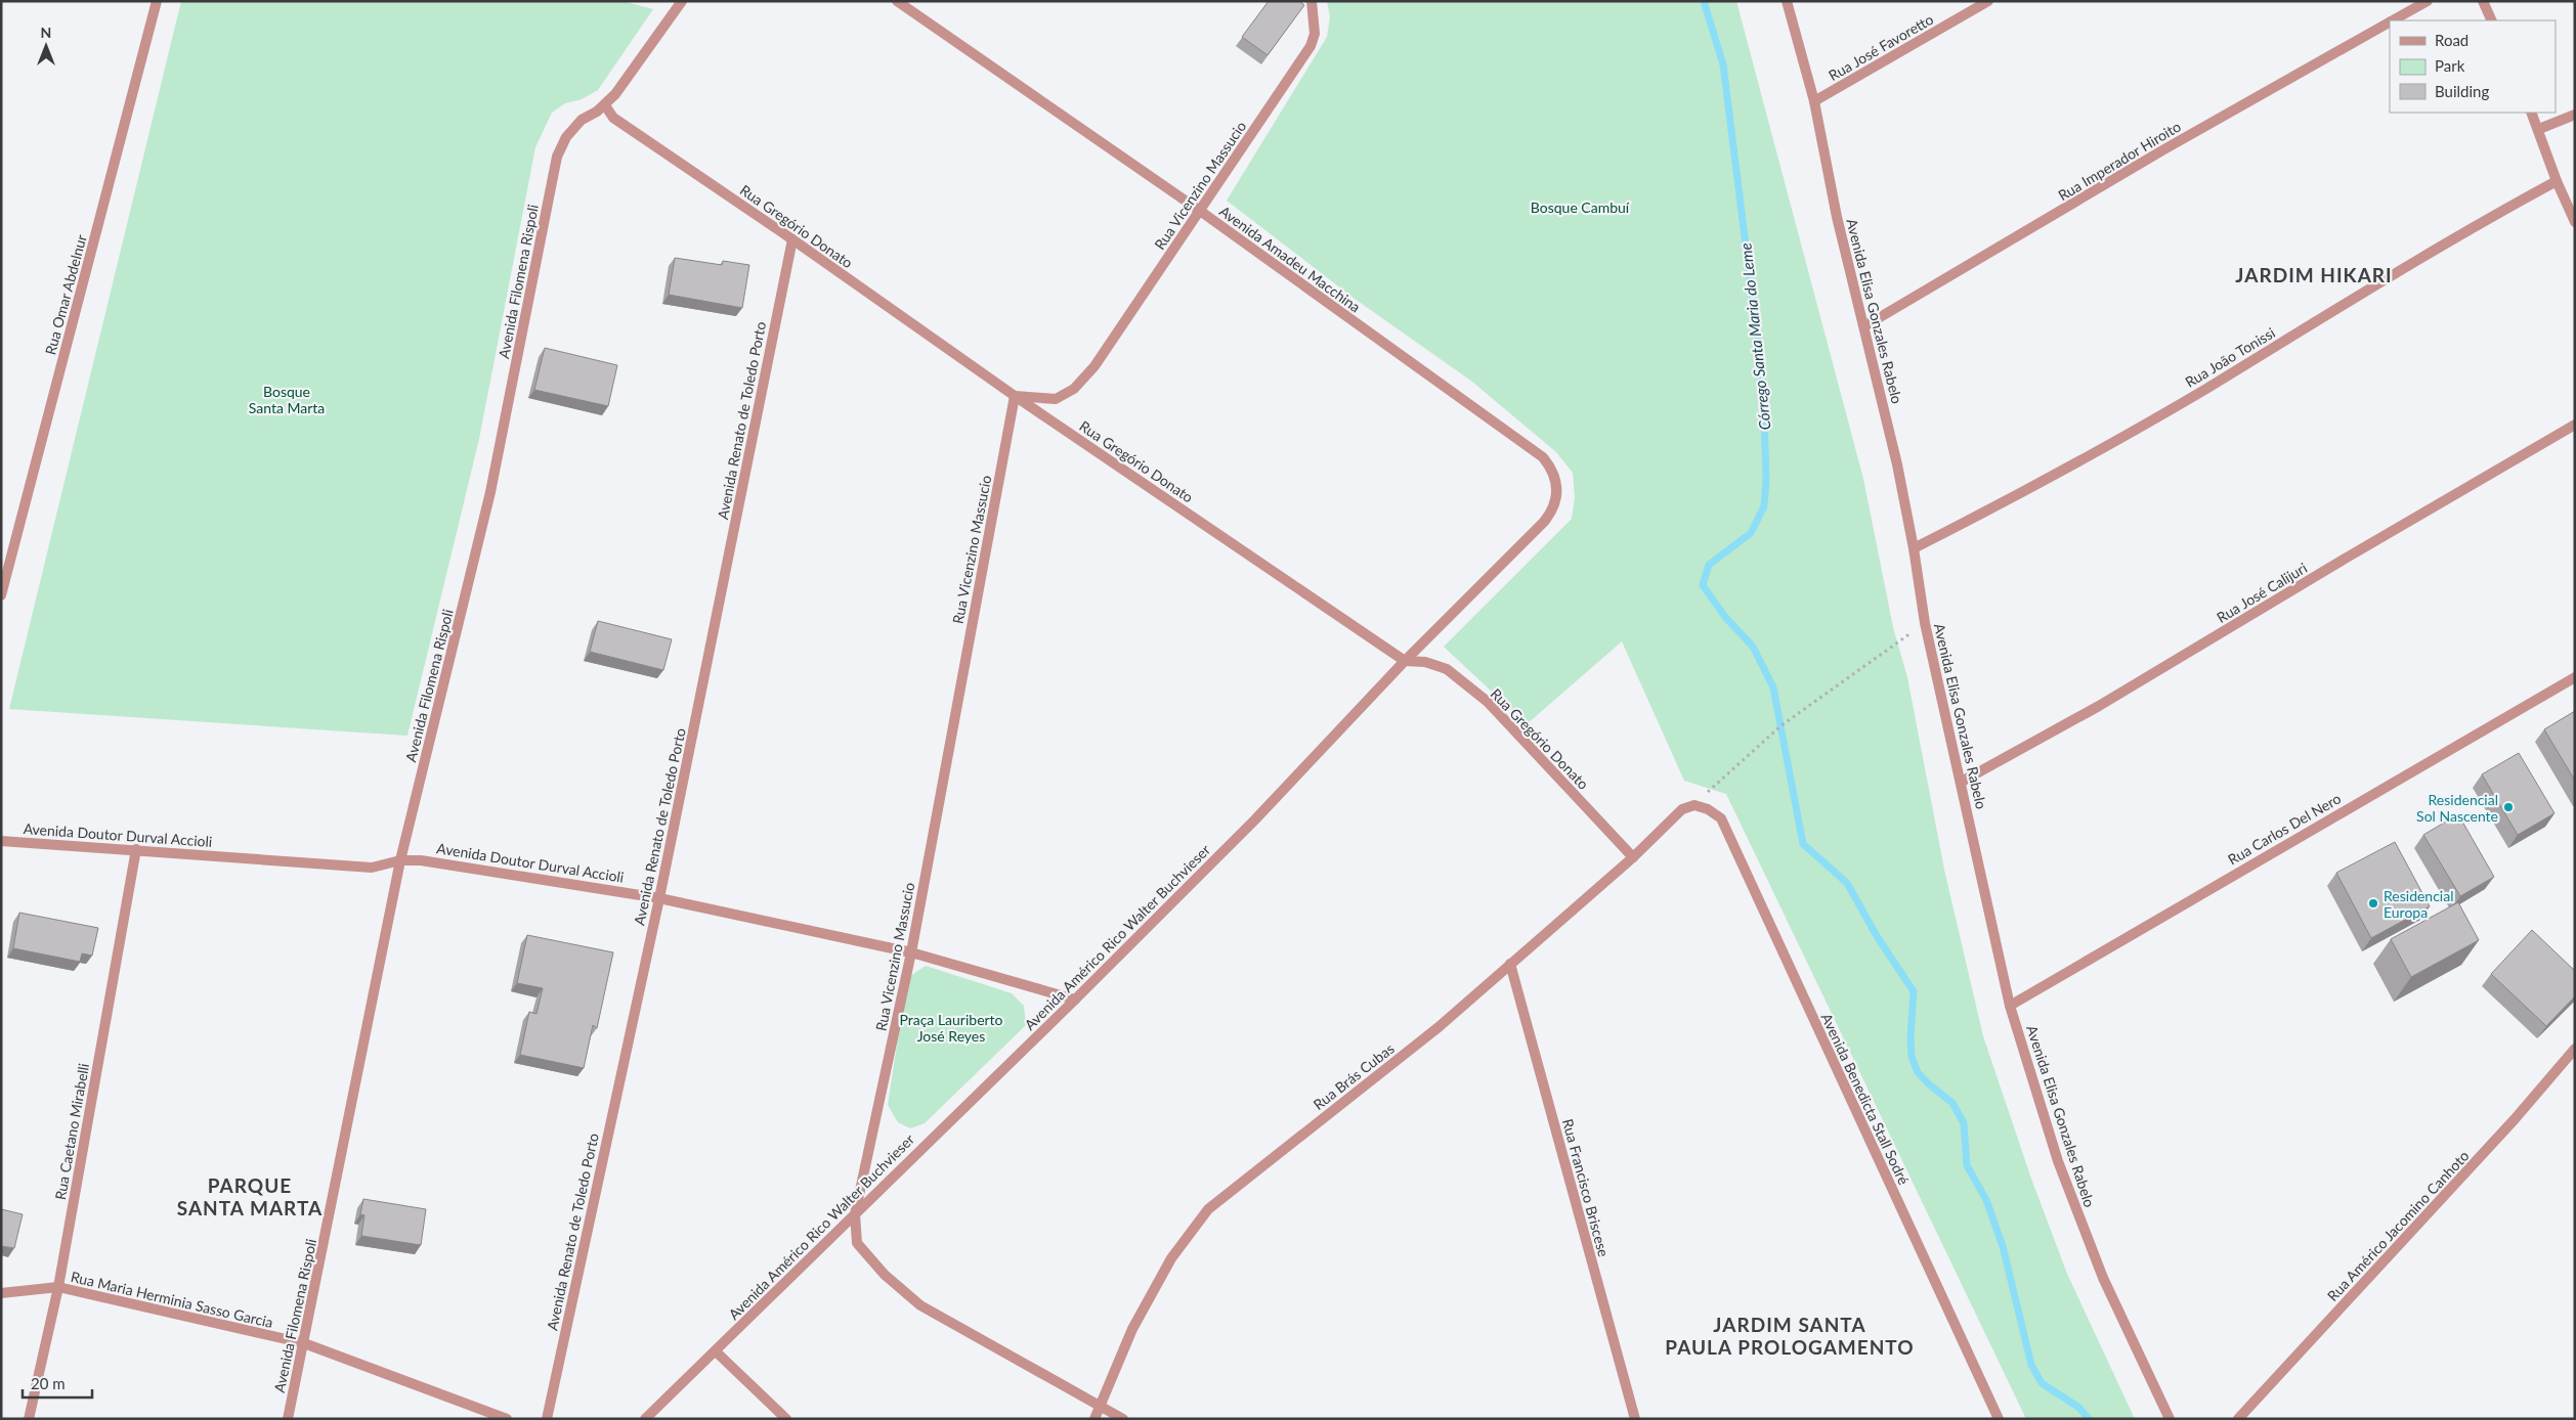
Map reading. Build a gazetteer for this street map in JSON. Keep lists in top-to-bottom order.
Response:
{
  "streets": {
    "street": [
      "Rua José Favoretto",
      "Rua Imperador Hiroito",
      "Rua Vicenzino Massucio",
      "Rua Gregório Donato",
      "Avenida Amadeu Macchina",
      "Avenida Filomena Rispoli",
      "Rua Omar Abdelnur",
      "Avenida Elisa Gonzales Rabelo",
      "Rua João Tonissi",
      "Avenida Renato de Toledo Porto",
      "Rua José Calijuri",
      "Rua Carlos Del Nero",
      "Avenida Doutor Durval Accioli",
      "Avenida Américo Rico Walter Buchvieser",
      "Rua Brás Cubas",
      "Avenida Benedicta Stall Sodré",
      "Rua Caetano Mirabelli",
      "Rua Francisco Briscese",
      "Rua Américo Jacomino Canhoto",
      "Rua Maria Herminia Sasso Garcia"
    ]
  },
  "crossings": [
    ["Rua José Favoretto", "Avenida Elisa Gonzales Rabelo"],
    ["Rua Imperador Hiroito", "Avenida Elisa Gonzales Rabelo"],
    ["Rua Vicenzino Massucio", "Rua Gregório Donato"],
    ["Rua Vicenzino Massucio", "Avenida Amadeu Macchina"],
    ["Rua Vicenzino Massucio", "Avenida Doutor Durval Accioli"],
    ["Rua Vicenzino Massucio", "Avenida Américo Rico Walter Buchvieser"],
    ["Rua Vicenzino Massucio", "Rua Brás Cubas"],
    ["Rua Gregório Donato", "Avenida Filomena Rispoli"],
    ["Rua Gregório Donato", "Avenida Renato de Toledo Porto"],
    ["Rua Gregório Donato", "Avenida Américo Rico Walter Buchvieser"],
    ["Rua Gregório Donato", "Rua Brás Cubas"],
    ["Avenida Amadeu Macchina", "Avenida Américo Rico Walter Buchvieser"],
    ["Avenida Filomena Rispoli", "Avenida Doutor Durval Accioli"],
    ["Avenida Filomena Rispoli", "Rua Maria Herminia Sasso Garcia"],
    ["Avenida Elisa Gonzales Rabelo", "Rua João Tonissi"],
    ["Avenida Elisa Gonzales Rabelo", "Rua José Calijuri"],
    ["Avenida Elisa Gonzales Rabelo", "Rua Carlos Del Nero"],
    ["Avenida Renato de Toledo Porto", "Avenida Doutor Durval Accioli"],
    ["Avenida Doutor Durval Accioli", "Avenida Américo Rico Walter Buchvieser"],
    ["Avenida Doutor Durval Accioli", "Rua Caetano Mirabelli"],
    ["Rua Brás Cubas", "Avenida Benedicta Stall Sodré"],
    ["Rua Brás Cubas", "Rua Francisco Briscese"],
    ["Rua Caetano Mirabelli", "Rua Maria Herminia Sasso Garcia"]
  ],
  "districts": ["JARDIM HIKARI", "PARQUE SANTA MARTA", "JARDIM SANTA PAULA PROLOGAMENTO"],
  "water": ["Córrego Santa Maria do Leme"],
  "parks": ["Bosque Cambuí", "Bosque Santa Marta", "Praça Lauriberto José Reyes"],
  "places": ["Residencial Sol Nascente", "Residencial Europa"],
  "legend": ["Road", "Park", "Building"],
  "scale_bar": "20 m",
  "north": "top"
}
